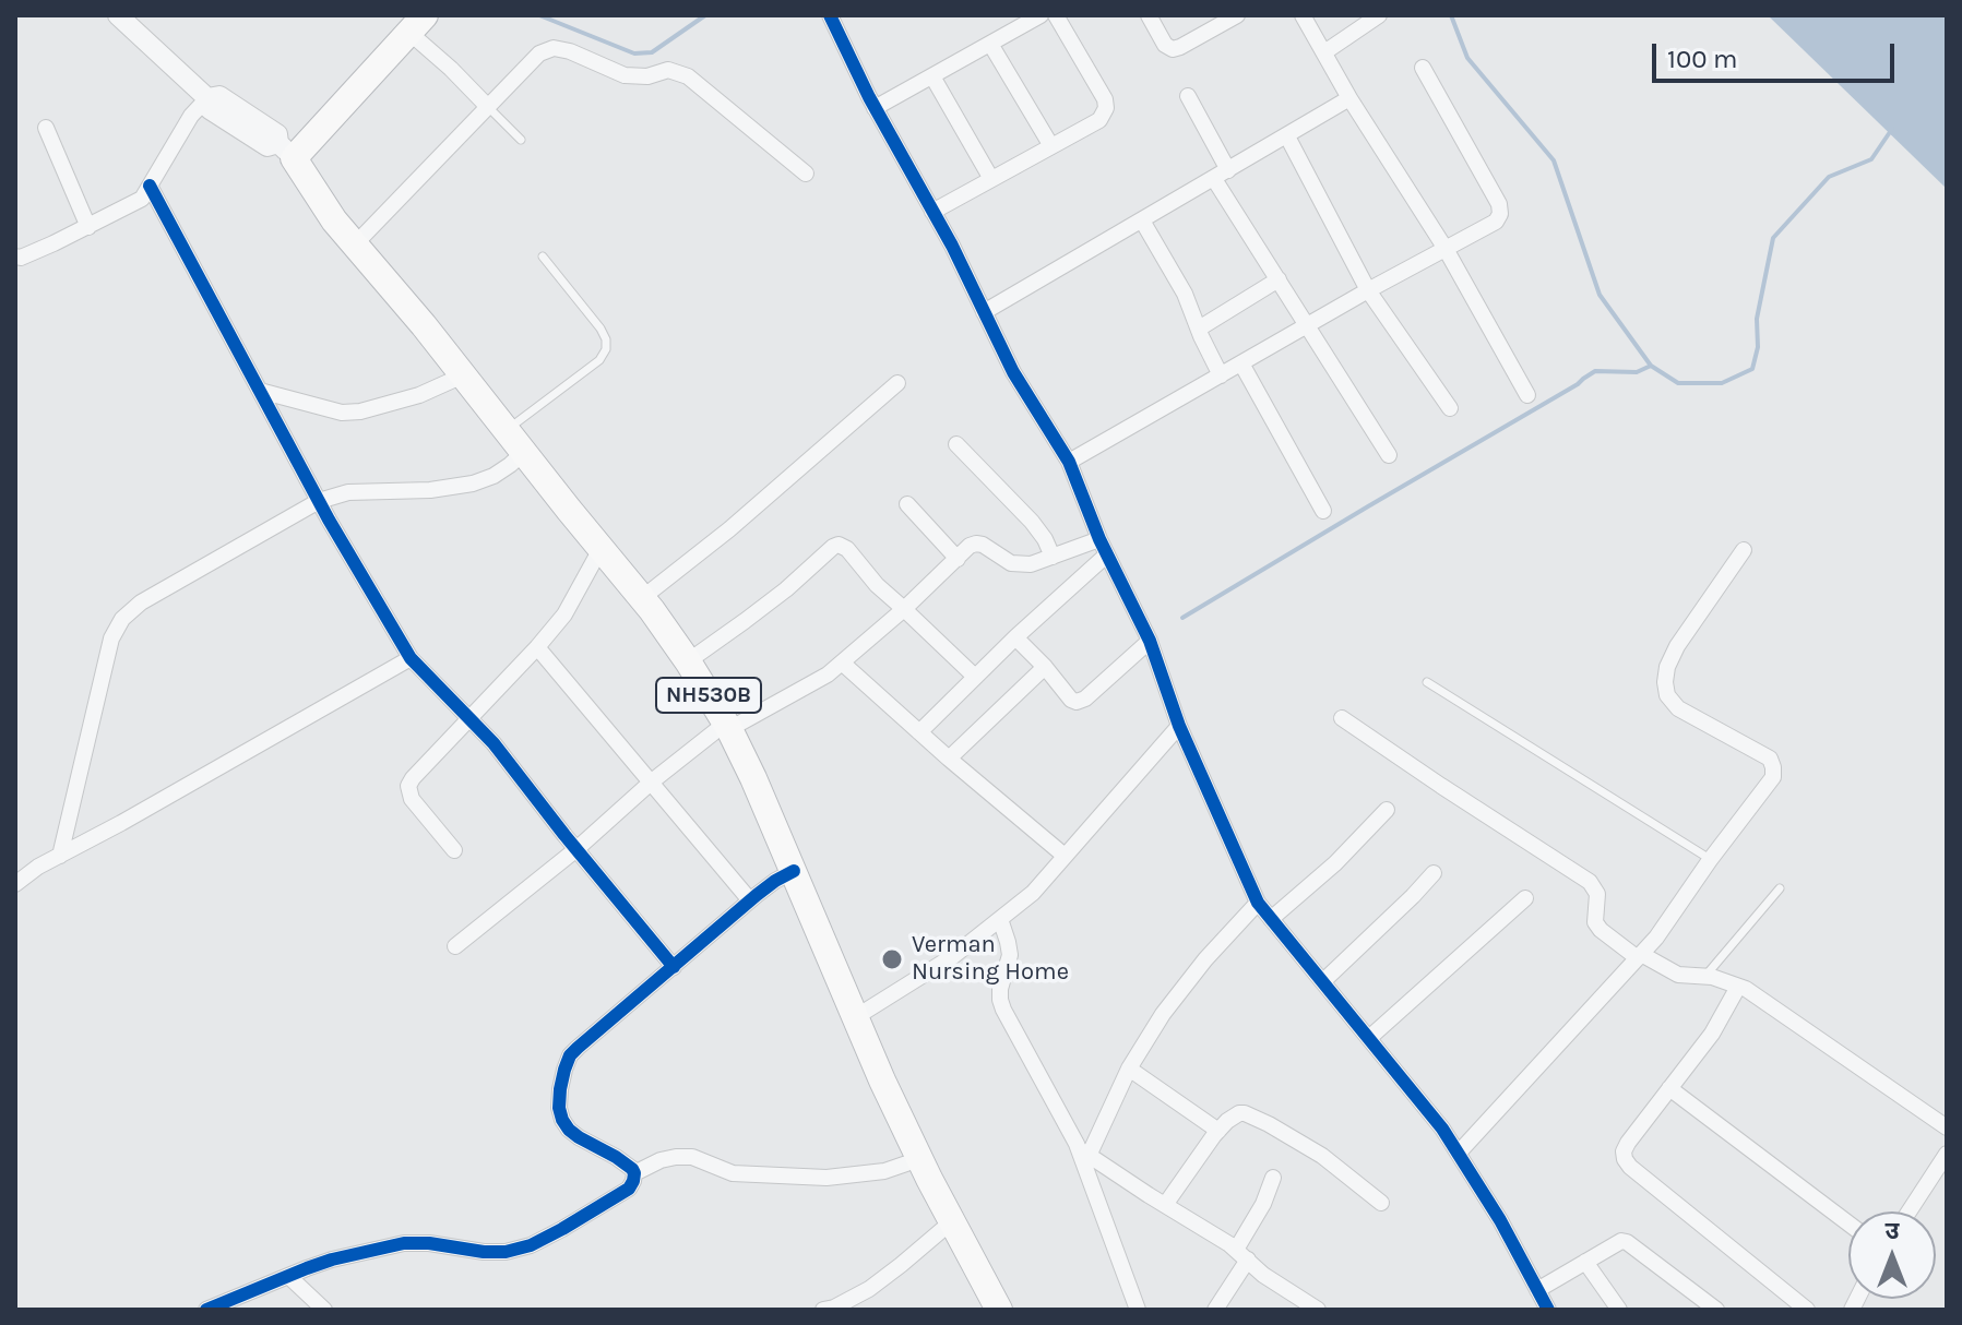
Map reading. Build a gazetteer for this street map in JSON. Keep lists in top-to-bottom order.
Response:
{
  "streets": {
    "highway": ["NH530B"]
  },
  "places": ["Verman Nursing Home"],
  "scale_bar": "100 m",
  "north": "top"
}
